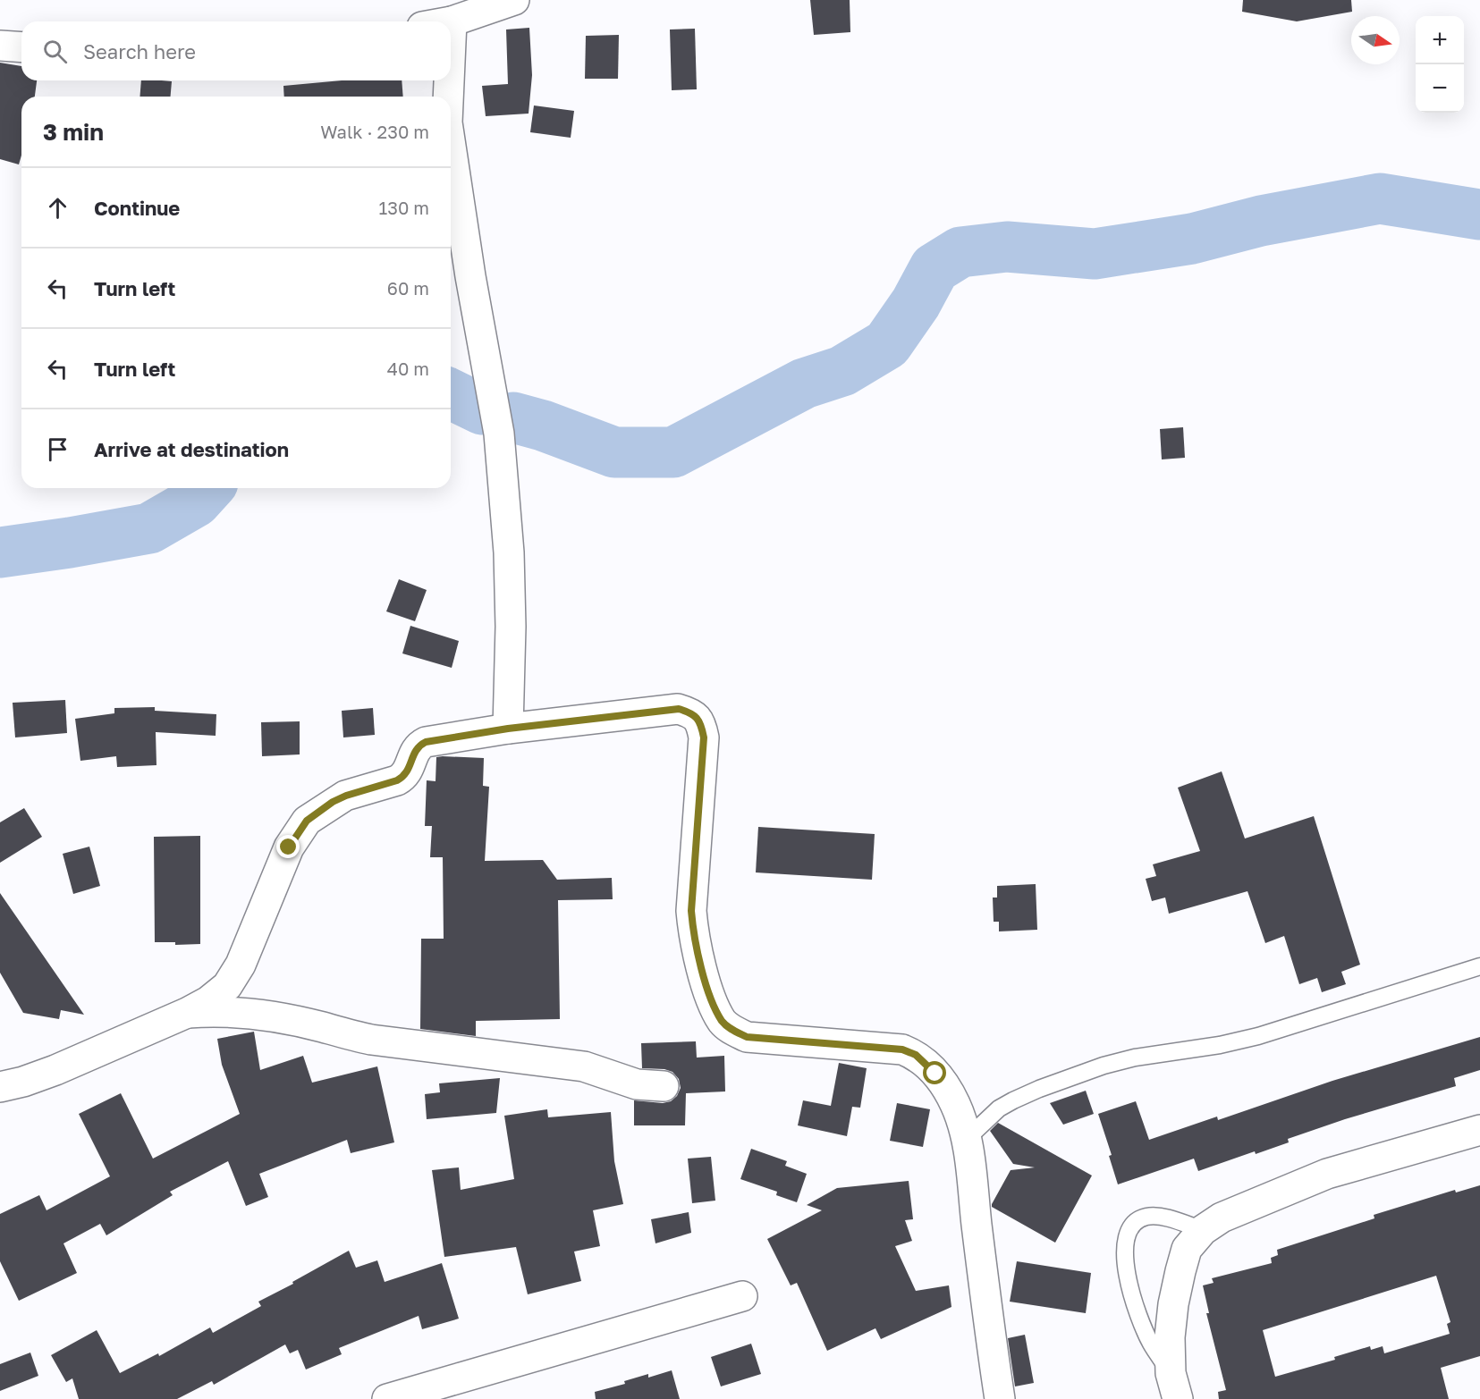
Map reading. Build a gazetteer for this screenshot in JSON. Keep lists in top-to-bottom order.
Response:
{
  "north": "right",
  "page": {
    "map_buttons": ["+", "−"],
    "search": "Search here",
    "heading": ["3 min", "Walk · 230 m"],
    "list": [
      ["Continue", "130 m"],
      ["Turn left", "60 m"],
      ["Turn left", "40 m"],
      "Arrive at destination"
    ]
  }
}
